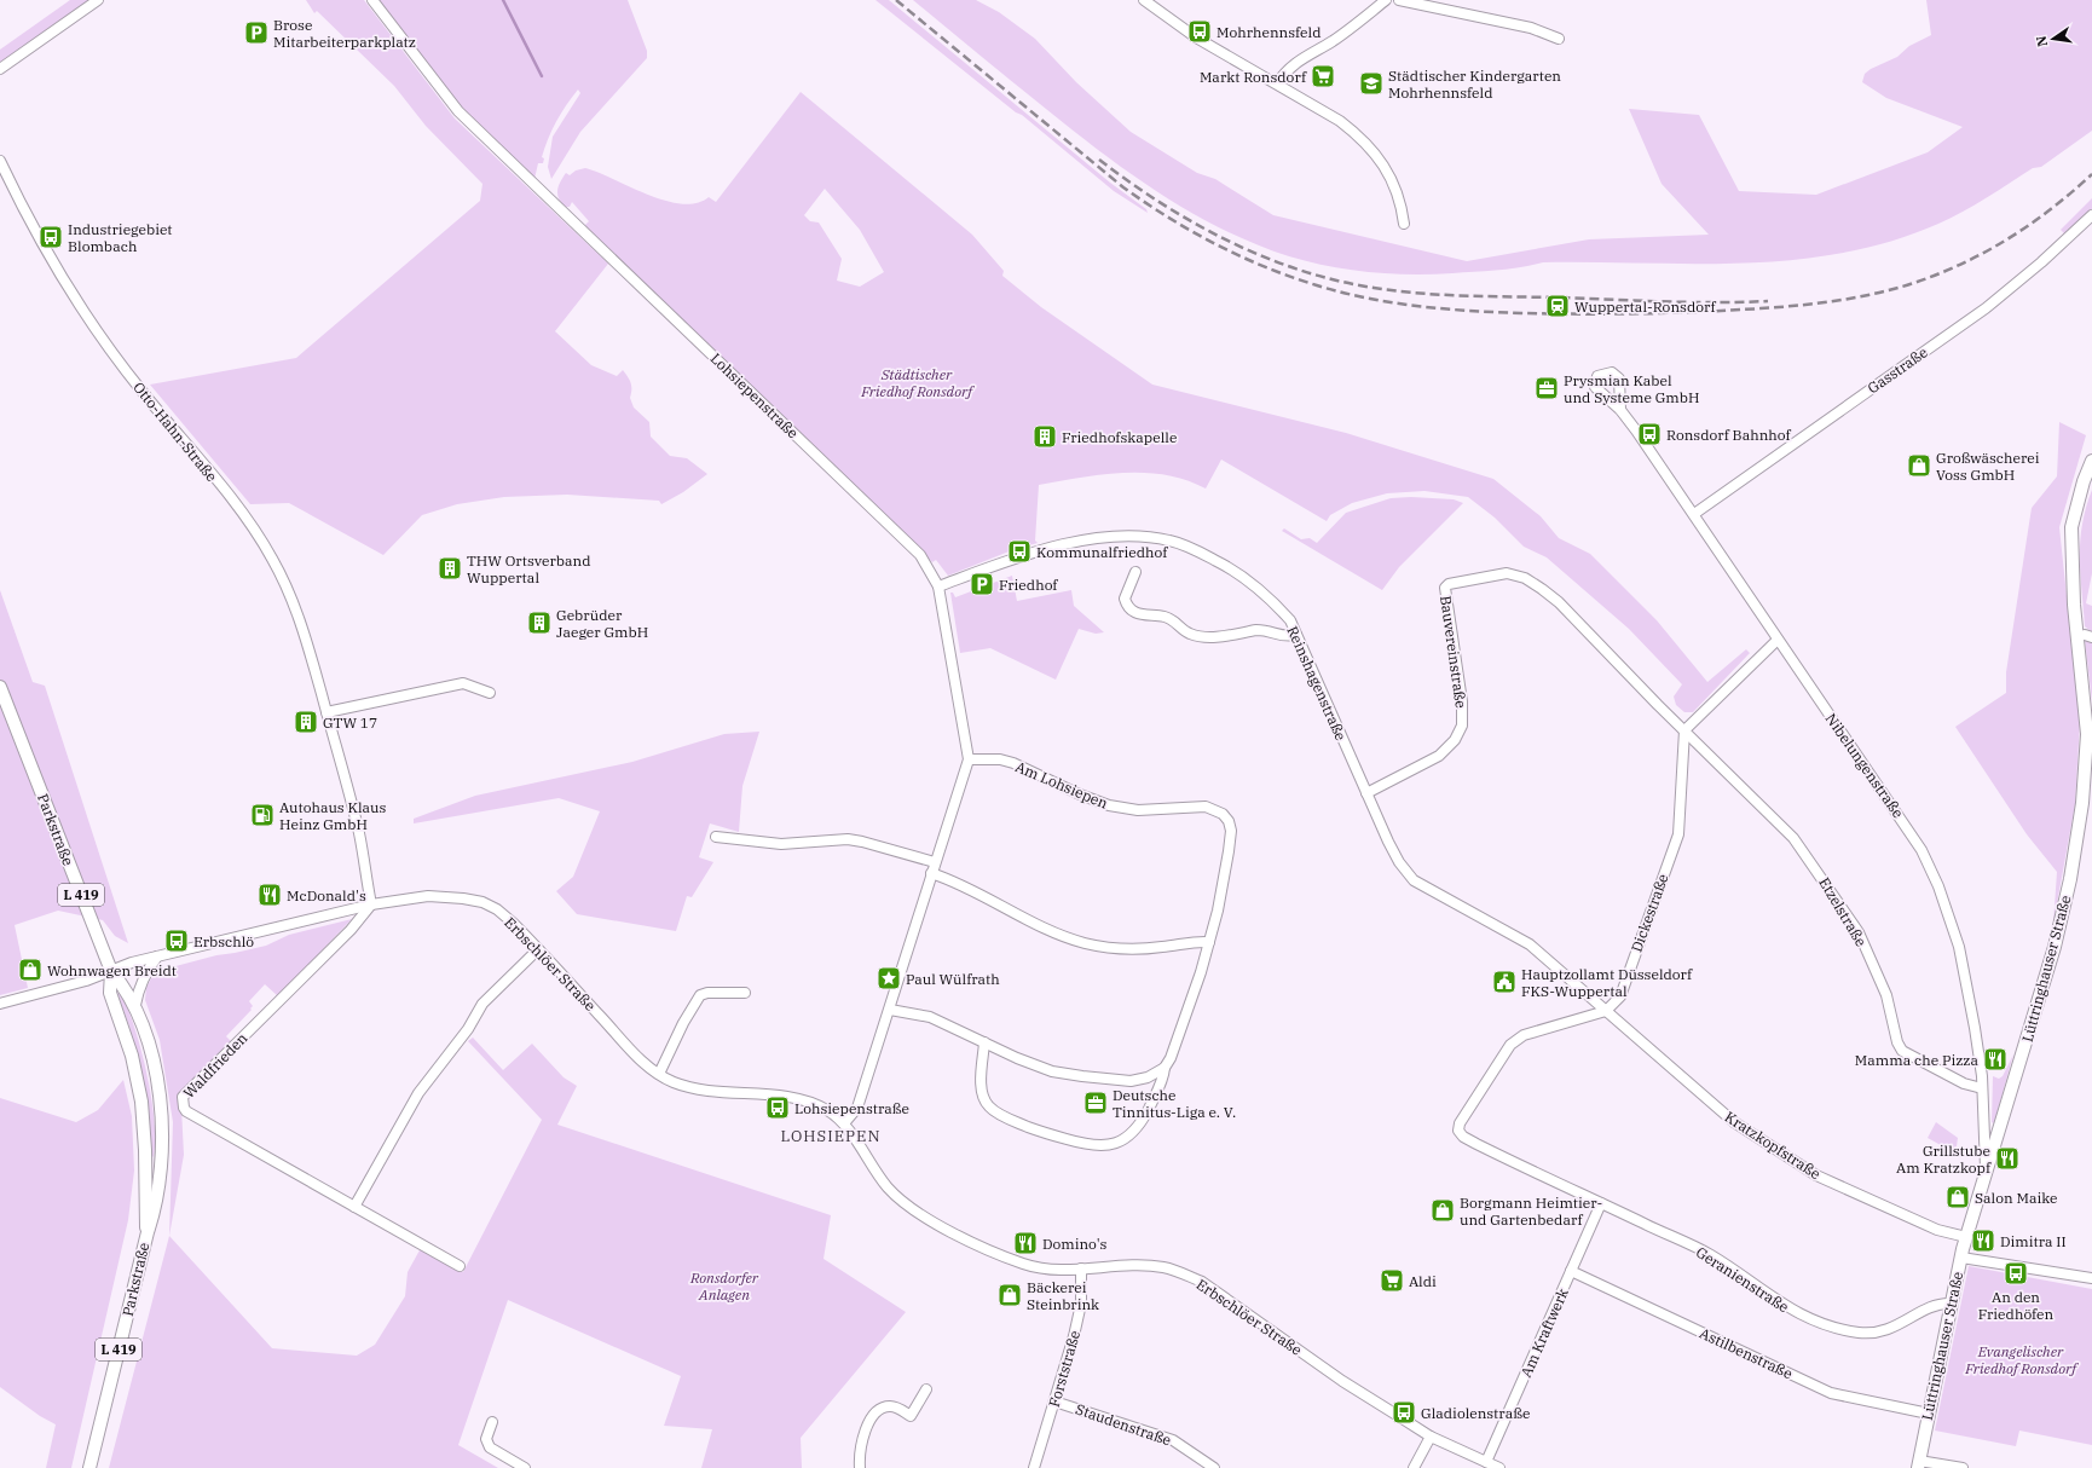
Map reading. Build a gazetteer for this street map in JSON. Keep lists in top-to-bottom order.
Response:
{
  "streets": {
    "main road": ["Parkstraße", "L 419", "Lüttringhauser Straße"],
    "street": [
      "Gasstraße",
      "Lohsiepenstraße",
      "Otto-Hahn-Straße",
      "Bauvereinstraße",
      "Reinshagenstraße",
      "Nibelungenstraße",
      "Am Lohsiepen",
      "Etzelstraße",
      "Dickestraße",
      "Erbschlöer Straße",
      "Waldfrieden",
      "Kratzkopfstraße",
      "Geranienstraße",
      "Am Kraftwerk",
      "Astilbenstraße",
      "Forststraße",
      "Staudenstraße"
    ]
  },
  "crossings": [
    ["Gasstraße", "Nibelungenstraße"],
    ["Lohsiepenstraße", "Reinshagenstraße"],
    ["Lohsiepenstraße", "Am Lohsiepen"],
    ["Lohsiepenstraße", "Erbschlöer Straße"],
    ["Otto-Hahn-Straße", "Erbschlöer Straße"],
    ["Otto-Hahn-Straße", "Waldfrieden"],
    ["Bauvereinstraße", "Reinshagenstraße"],
    ["Bauvereinstraße", "Etzelstraße"],
    ["Bauvereinstraße", "Dickestraße"],
    ["Reinshagenstraße", "Dickestraße"],
    ["Reinshagenstraße", "Kratzkopfstraße"],
    ["Reinshagenstraße", "Geranienstraße"],
    ["Nibelungenstraße", "Etzelstraße"],
    ["Nibelungenstraße", "Lüttringhauser Straße"],
    ["Parkstraße", "Erbschlöer Straße"],
    ["Etzelstraße", "Dickestraße"],
    ["Dickestraße", "Kratzkopfstraße"],
    ["Dickestraße", "Geranienstraße"],
    ["Erbschlöer Straße", "Waldfrieden"],
    ["Erbschlöer Straße", "Am Kraftwerk"],
    ["Erbschlöer Straße", "Forststraße"],
    ["Lüttringhauser Straße", "Kratzkopfstraße"],
    ["Lüttringhauser Straße", "Geranienstraße"],
    ["Lüttringhauser Straße", "Astilbenstraße"],
    ["Kratzkopfstraße", "Geranienstraße"],
    ["Geranienstraße", "Am Kraftwerk"],
    ["Am Kraftwerk", "Astilbenstraße"],
    ["Forststraße", "Staudenstraße"]
  ],
  "districts": ["LOHSIEPEN"],
  "parks": ["Städtischer Friedhof Ronsdorf", "Ronsdorfer Anlagen", "Evangelischer Friedhof Ronsdorf"],
  "places": {
    "bus stop": [
      "Mohrhennsfeld",
      "Industriegebiet Blombach",
      "Ronsdorf Bahnhof",
      "Kommunalfriedhof",
      "Erbschlö",
      "Lohsiepenstraße",
      "An den Friedhöfen",
      "Gladiolenstraße"
    ],
    "parking": ["Brose Mitarbeiterparkplatz", "Friedhof"],
    "supermarket": ["Markt Ronsdorf", "Aldi"],
    "school or university": ["Städtischer Kindergarten Mohrhennsfeld"],
    "station": ["Wuppertal-Ronsdorf"],
    "office": ["Prysmian Kabel und Systeme GmbH", "Deutsche Tinnitus-Liga e. V."],
    "building": [
      "Friedhofskapelle",
      "THW Ortsverband Wuppertal",
      "Gebrüder Jaeger GmbH",
      "GTW 17"
    ],
    "shop": [
      "Großwäscherei Voss GmbH",
      "Wohnwagen Breidt",
      "Salon Maike",
      "Borgmann Heimtier- und Gartenbedarf",
      "Bäckerei Steinbrink"
    ],
    "fuel station": ["Autohaus Klaus Heinz GmbH"],
    "restaurant": [
      "McDonald's",
      "Mamma che Pizza",
      "Grillstube Am Kratzkopf",
      "Dimitra II",
      "Domino's"
    ],
    "place": ["Paul Wülfrath"],
    "public building": ["Hauptzollamt Düsseldorf FKS-Wuppertal"]
  },
  "north": "left"
}
